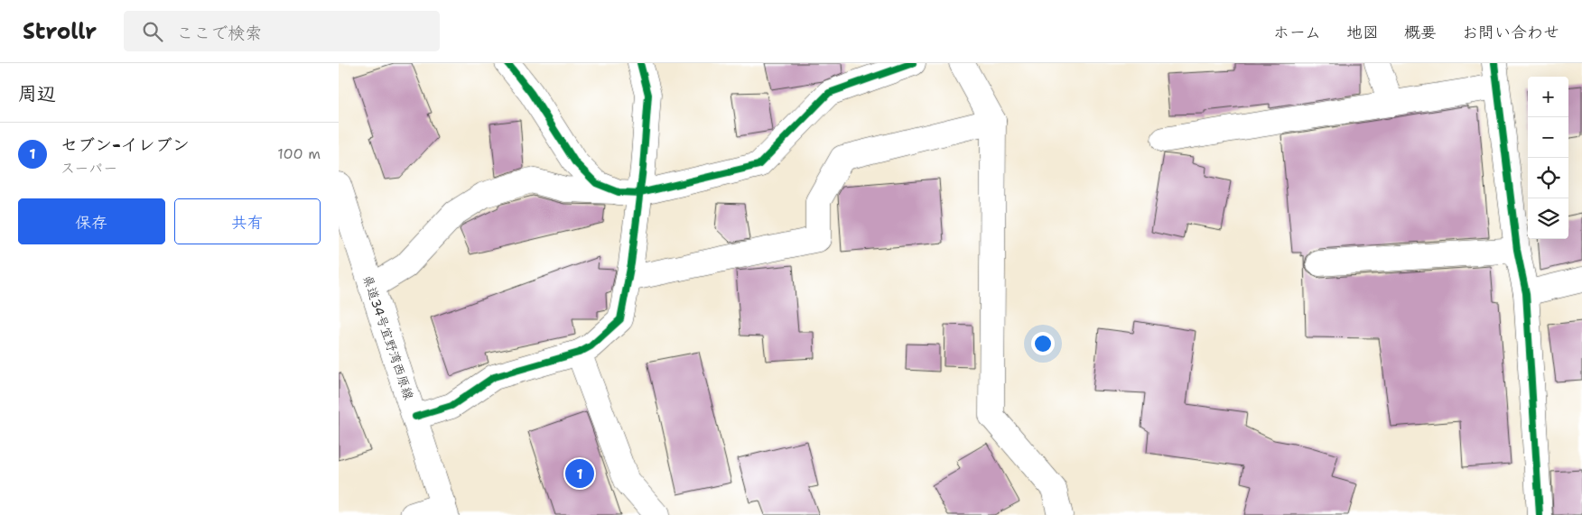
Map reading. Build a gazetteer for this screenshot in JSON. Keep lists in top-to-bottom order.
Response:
{
  "streets": {
    "street": ["県道34号宜野湾西原線"]
  },
  "page": {
    "header": "Strollr",
    "search": "ここで検索",
    "nav": [
      "ホーム",
      "地図",
      "概要",
      "お問い合わせ"
    ],
    "heading": "周辺",
    "map_buttons": ["+", "−"],
    "list": [
      {
        "mark": "1",
        "name": "セブン-イレブン",
        "note": "スーパー",
        "value": "100 m"
      }
    ],
    "buttons": ["保存", "共有"],
    "pins": "1"
  }
}
